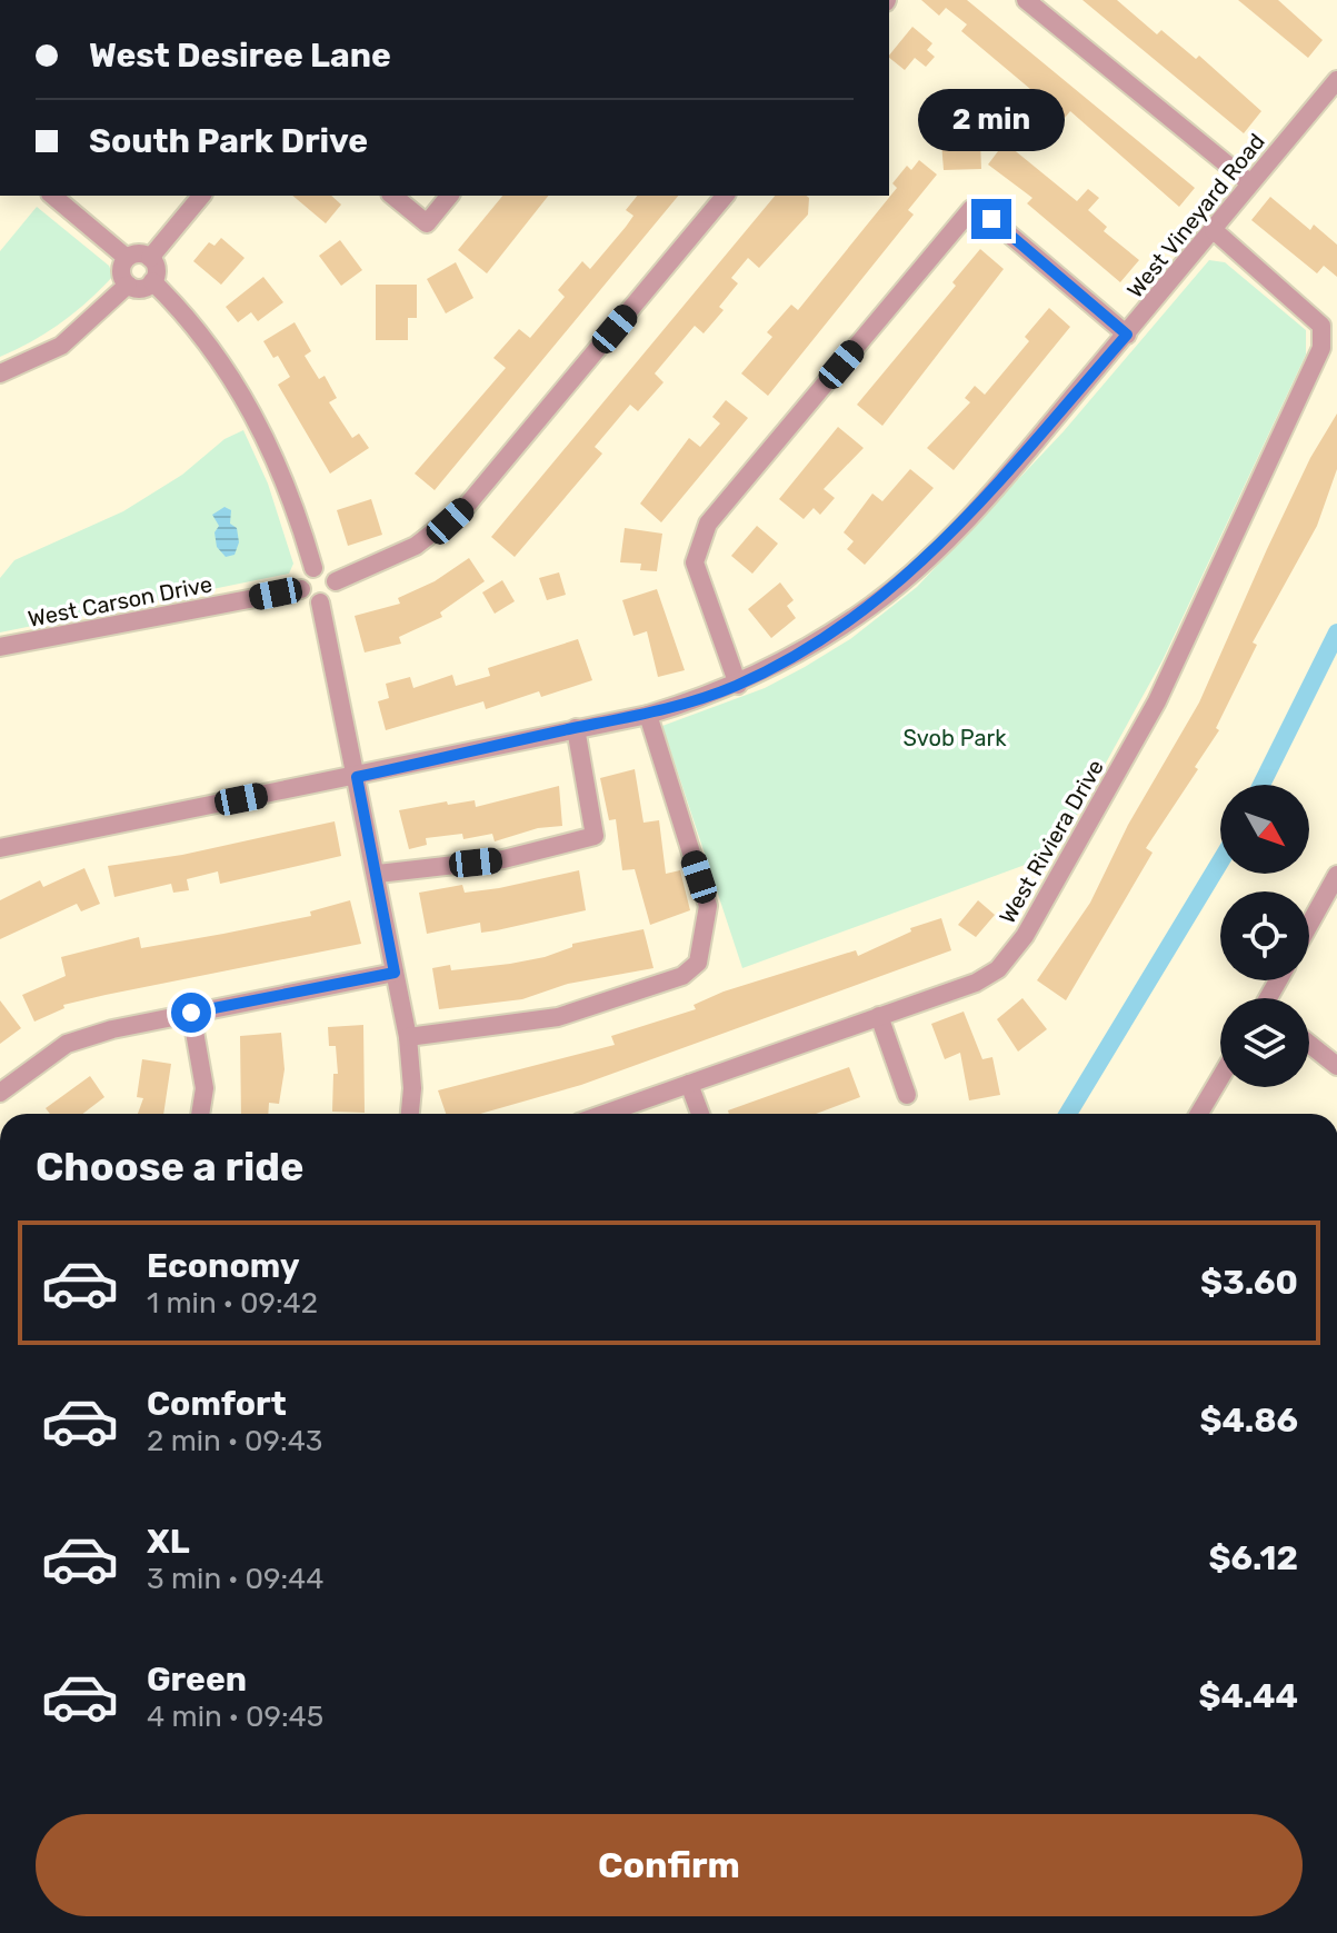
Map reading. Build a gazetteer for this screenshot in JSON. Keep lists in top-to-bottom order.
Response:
{
  "streets": {
    "street": ["West Vineyard Road", "West Carson Drive", "West Riviera Drive"]
  },
  "crossings": [
    ["West Vineyard Road", "West Riviera Drive"]
  ],
  "parks": ["Svob Park"],
  "north": "bottom right",
  "page": {
    "banner": ["West Desiree Lane", "South Park Drive"],
    "bubble": "2 min",
    "heading": "Choose a ride",
    "list": [
      {
        "name": "Economy",
        "note": "1 min · 09:42",
        "value": "$3.60"
      },
      {
        "name": "Comfort",
        "note": "2 min · 09:43",
        "value": "$4.86"
      },
      {
        "name": "XL",
        "note": "3 min · 09:44",
        "value": "$6.12"
      },
      {
        "name": "Green",
        "note": "4 min · 09:45",
        "value": "$4.44"
      }
    ],
    "buttons": "Confirm"
  }
}
